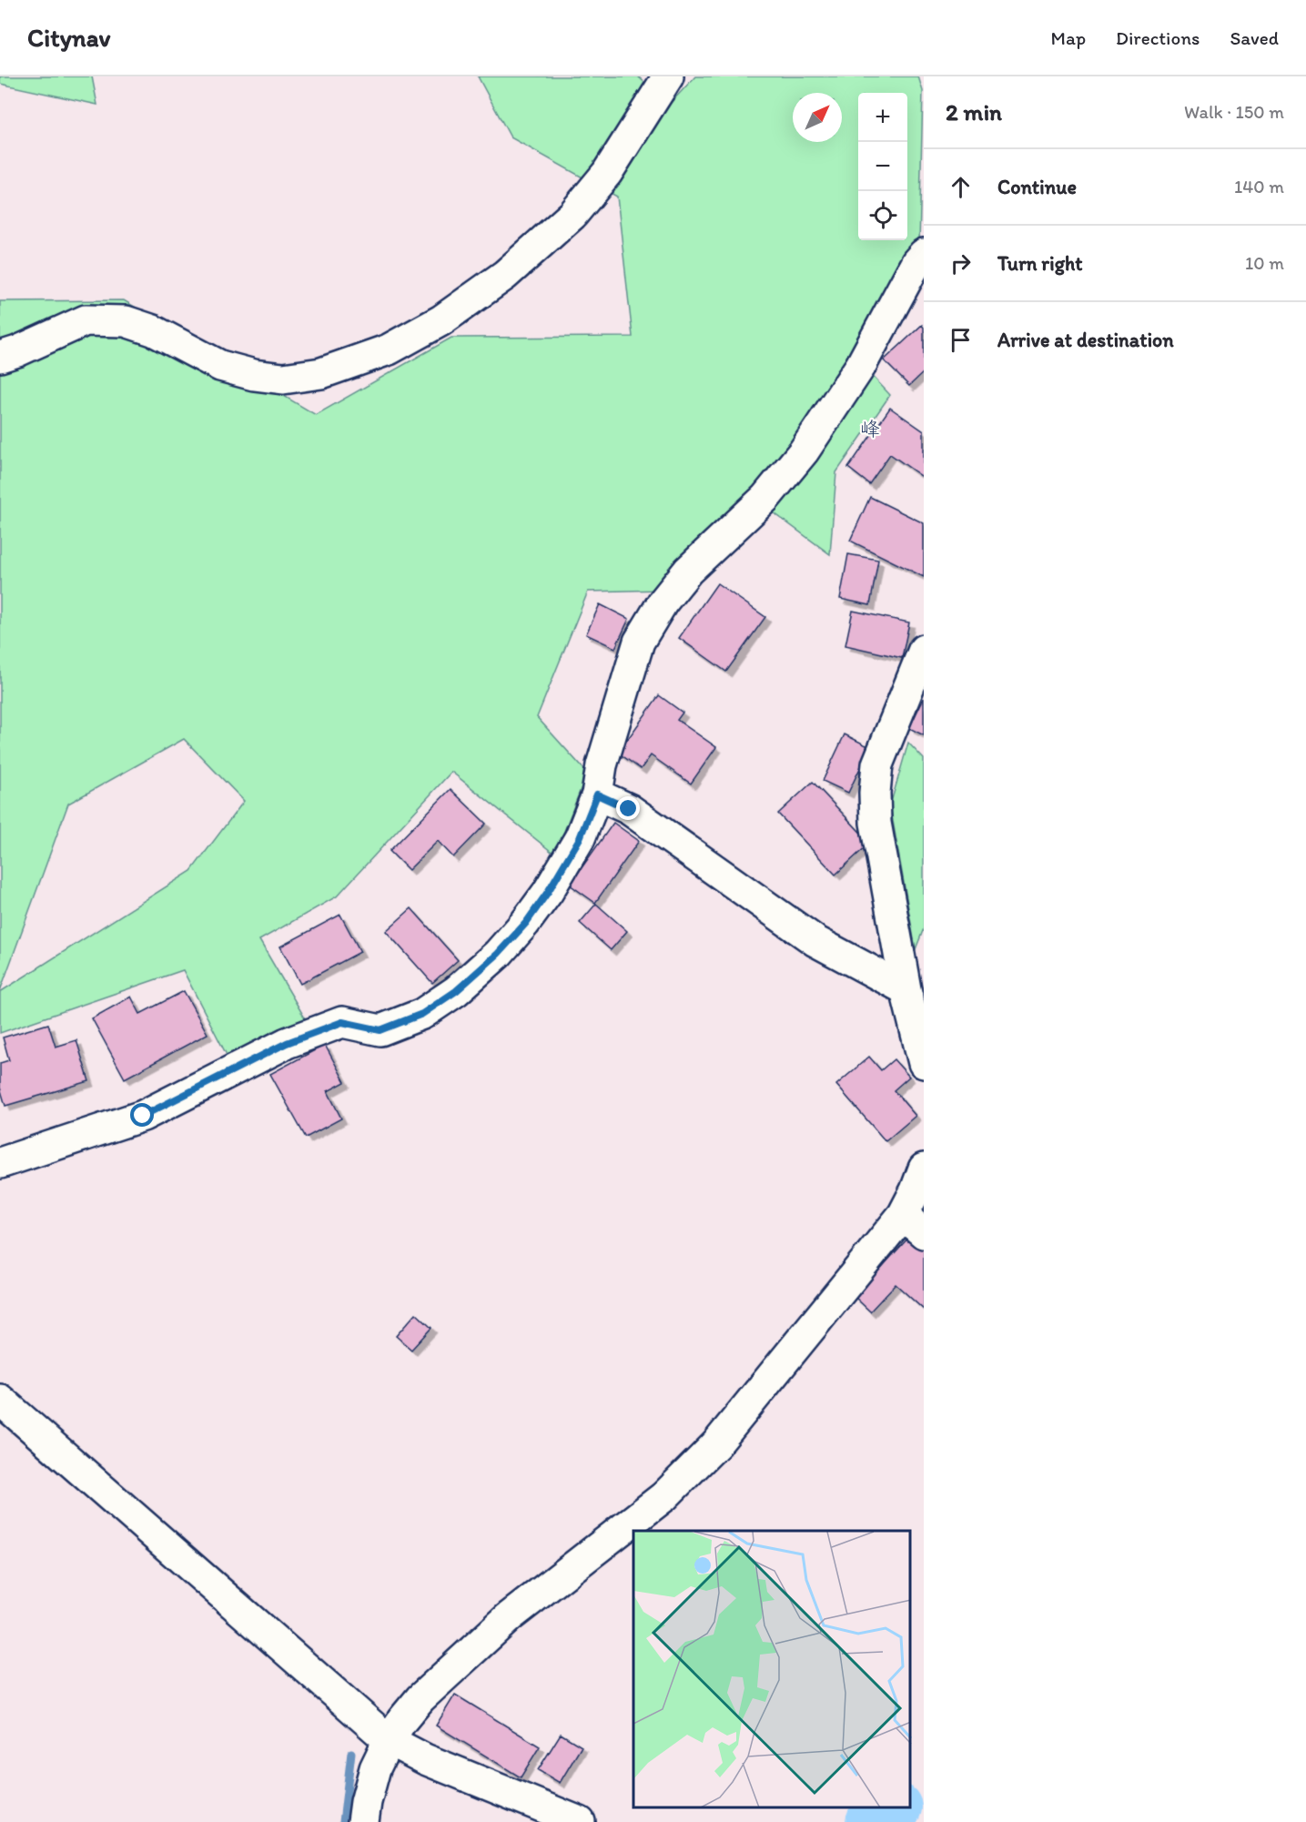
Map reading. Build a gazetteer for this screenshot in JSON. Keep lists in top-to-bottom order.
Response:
{
  "districts": ["峰"],
  "north": "top right",
  "page": {
    "header": "Citynav",
    "nav": ["Map", "Directions", "Saved"],
    "heading": ["2 min", "Walk · 150 m"],
    "map_buttons": ["+", "−"],
    "list": [
      ["Continue", "140 m"],
      ["Turn right", "10 m"],
      "Arrive at destination"
    ]
  }
}
